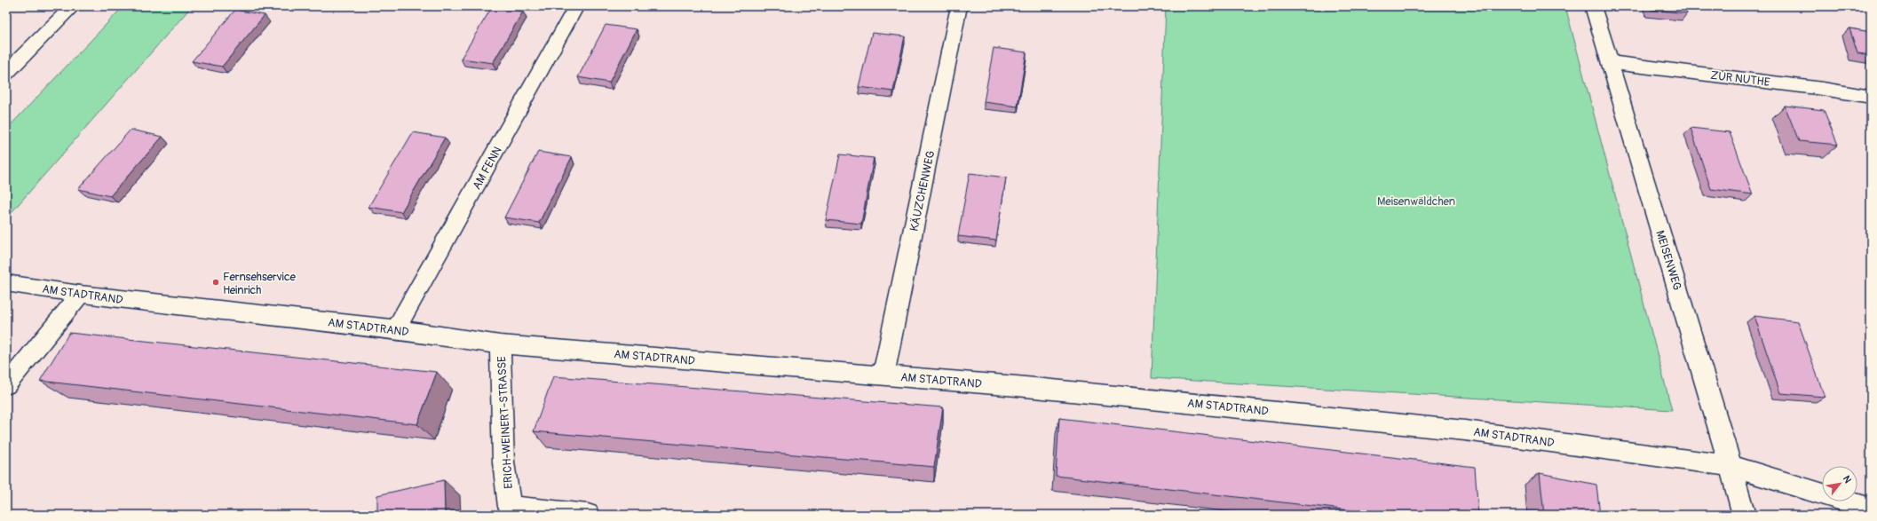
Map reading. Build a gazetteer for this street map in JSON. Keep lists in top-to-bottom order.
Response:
{
  "streets": {
    "street": [
      "ZUR NUTHE",
      "AM FENN",
      "KÄUZCHENWEG",
      "MEISENWEG",
      "AM STADTRAND",
      "ERICH-WEINERT-STRASSE"
    ]
  },
  "crossings": [
    ["ZUR NUTHE", "MEISENWEG"],
    ["AM FENN", "AM STADTRAND"],
    ["KÄUZCHENWEG", "AM STADTRAND"],
    ["MEISENWEG", "AM STADTRAND"],
    ["AM STADTRAND", "ERICH-WEINERT-STRASSE"]
  ],
  "parks": ["Meisenwäldchen"],
  "places": ["Fernsehservice Heinrich"],
  "north": "top right"
}
